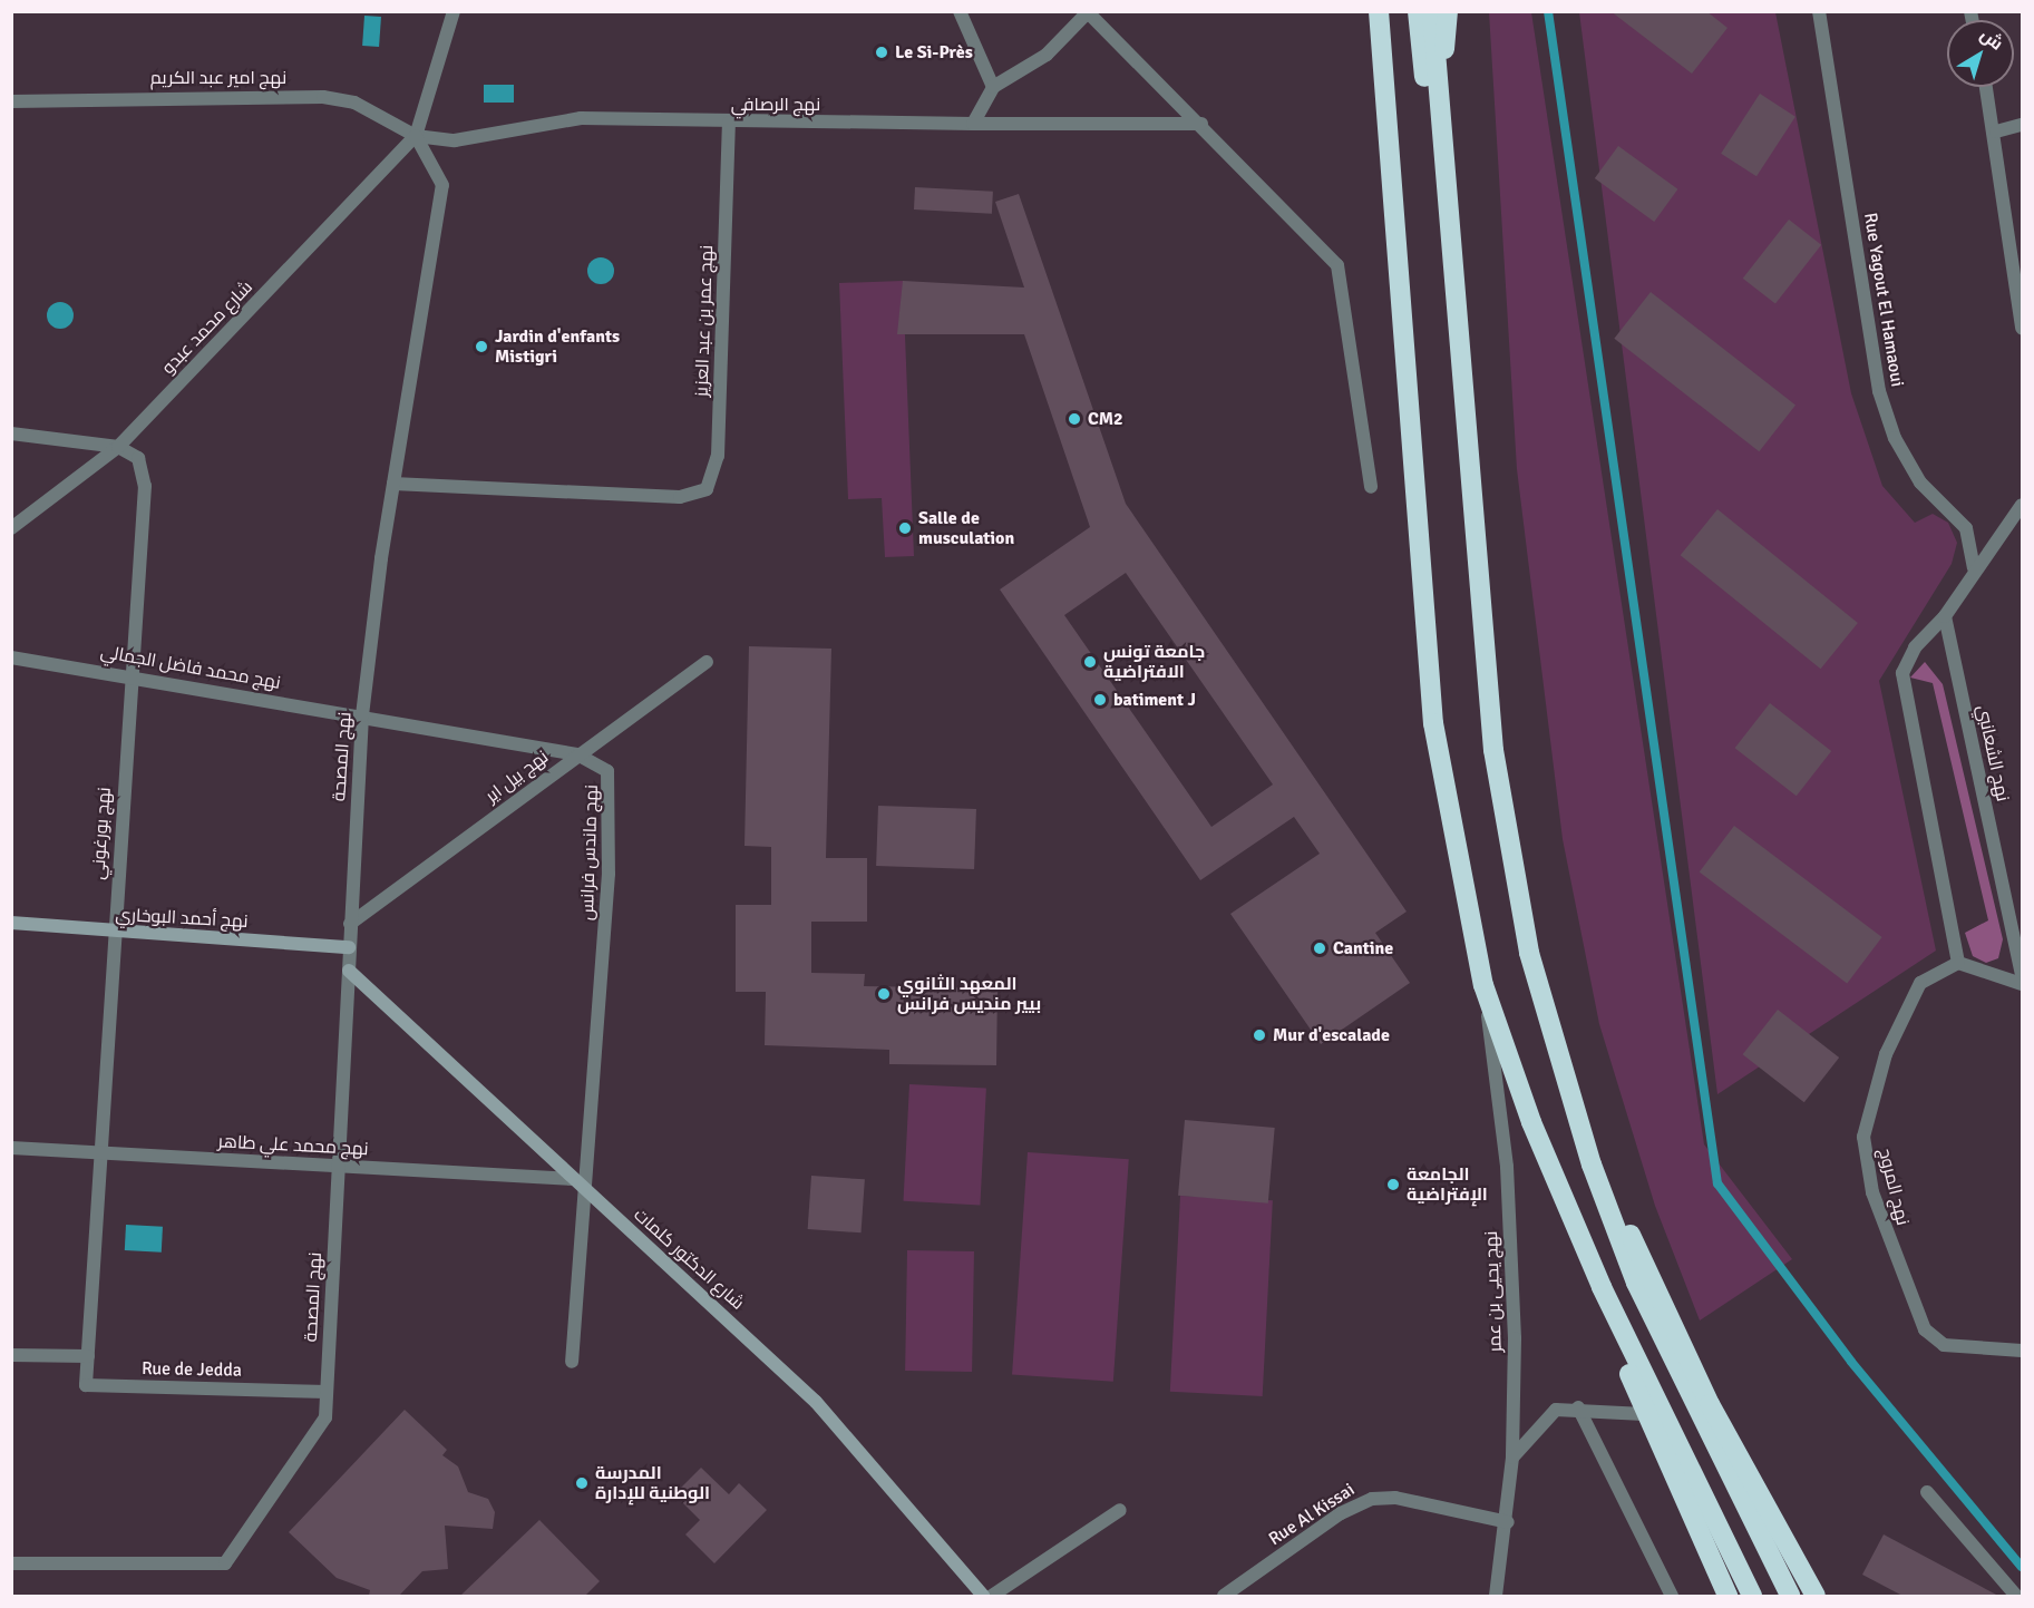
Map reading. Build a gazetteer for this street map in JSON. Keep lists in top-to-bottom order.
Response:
{
  "streets": {
    "street": [
      "نهج امير عبد الكريم",
      "نهج الرصافي",
      "Rue Yagout El Hamaoui",
      "نهج عمر بن عبد العزيز",
      "شارع محمد عبدو",
      "نهج محمد فاضل الجمالي",
      "نهج الشعانبي",
      "نهج المصحة",
      "نهج بيل اير",
      "نهج بورغوني",
      "نهج ماندس فرانس",
      "نهج أحمد البوخاري",
      "نهج محمد علي طاهر",
      "نهج المروج",
      "شارع الدكتور كلمات",
      "نهج يحيى بن عمر",
      "Rue de Jedda",
      "Rue Al Kissai"
    ]
  },
  "crossings": [
    ["نهج امير عبد الكريم", "نهج الرصافي"],
    ["نهج امير عبد الكريم", "شارع محمد عبدو"],
    ["نهج امير عبد الكريم", "نهج المصحة"],
    ["نهج الرصافي", "نهج عمر بن عبد العزيز"],
    ["نهج الرصافي", "شارع محمد عبدو"],
    ["نهج الرصافي", "نهج المصحة"],
    ["نهج عمر بن عبد العزيز", "نهج المصحة"],
    ["شارع محمد عبدو", "نهج المصحة"],
    ["شارع محمد عبدو", "نهج بورغوني"],
    ["نهج محمد فاضل الجمالي", "نهج المصحة"],
    ["نهج محمد فاضل الجمالي", "نهج بورغوني"],
    ["نهج محمد فاضل الجمالي", "نهج ماندس فرانس"],
    ["نهج المصحة", "نهج بيل اير"],
    ["نهج المصحة", "نهج ماندس فرانس"],
    ["نهج المصحة", "نهج أحمد البوخاري"],
    ["نهج المصحة", "نهج محمد علي طاهر"],
    ["نهج المصحة", "شارع الدكتور كلمات"],
    ["نهج المصحة", "Rue de Jedda"],
    ["نهج بيل اير", "نهج ماندس فرانس"],
    ["نهج بورغوني", "نهج أحمد البوخاري"],
    ["نهج بورغوني", "نهج محمد علي طاهر"],
    ["نهج بورغوني", "Rue de Jedda"],
    ["نهج ماندس فرانس", "شارع الدكتور كلمات"],
    ["نهج محمد علي طاهر", "شارع الدكتور كلمات"],
    ["نهج يحيى بن عمر", "Rue Al Kissai"]
  ],
  "places": [
    "Le Si-Près",
    "Jardin d'enfants Mistigri",
    "CM2",
    "Salle de musculation",
    "جامعة تونس الافتراضية",
    "batiment J",
    "Cantine",
    "المعهد الثانوي بيير منديس فرانس",
    "Mur d'escalade",
    "الجامعة الإفتراضية",
    "المدرسة الوطنية للإدارة"
  ],
  "north": "top right"
}
